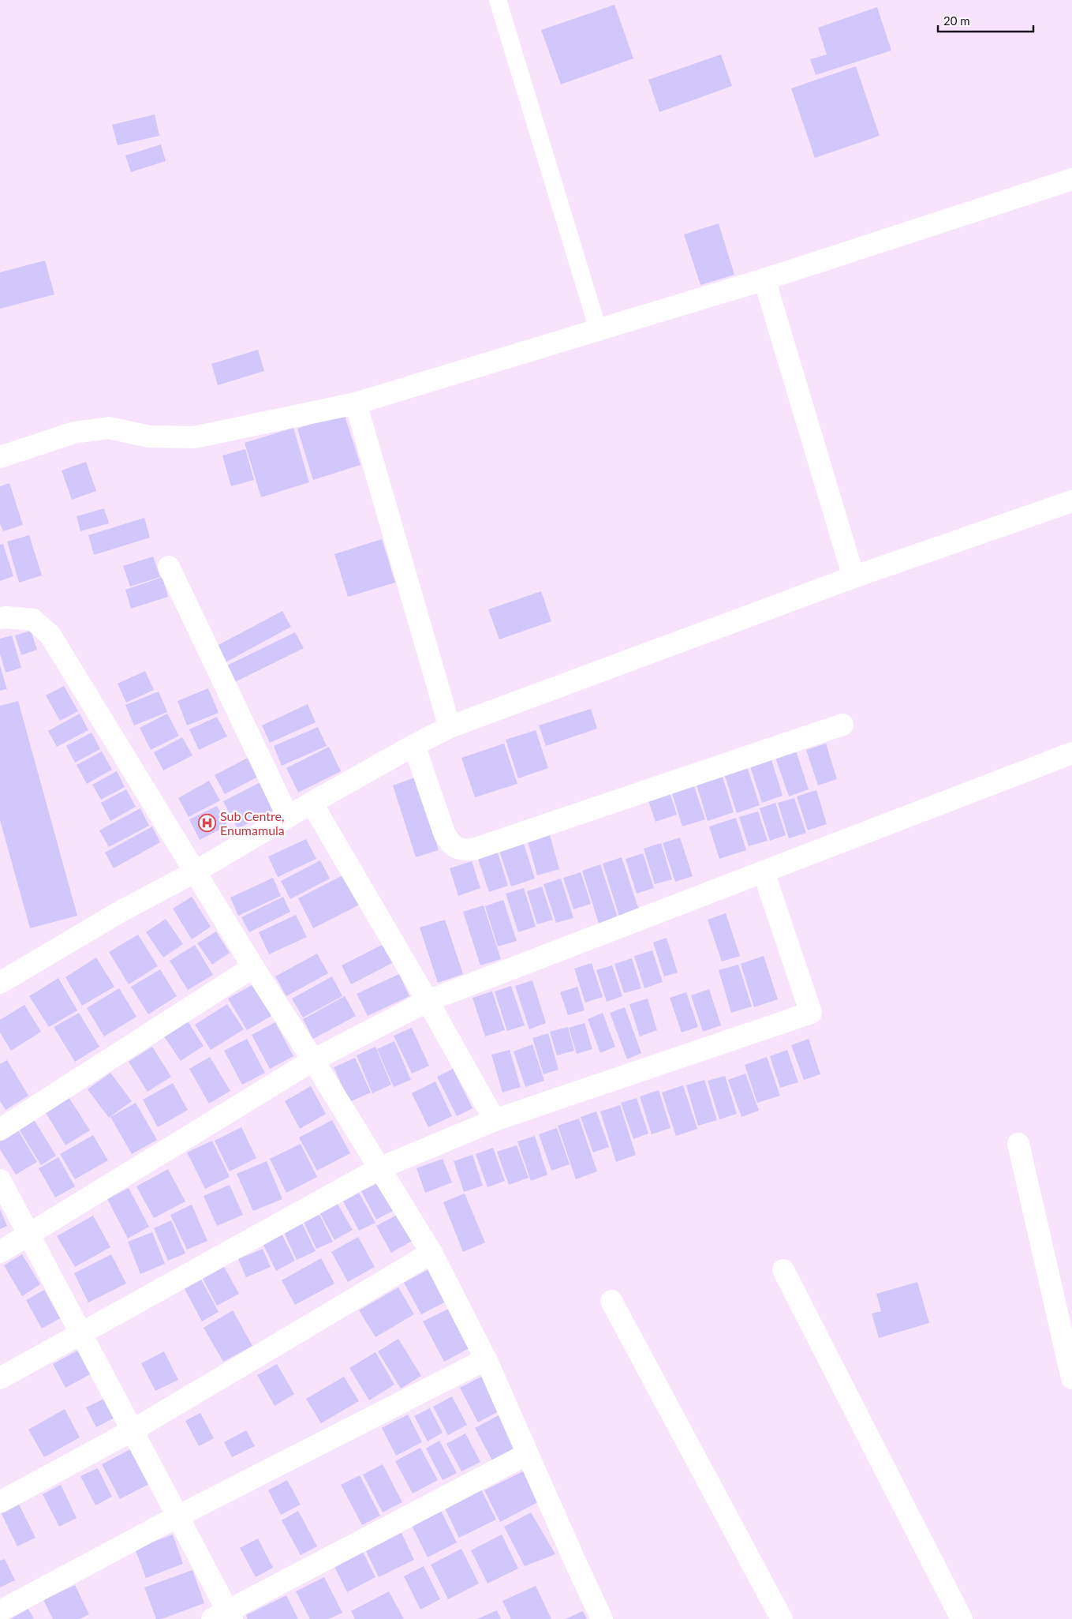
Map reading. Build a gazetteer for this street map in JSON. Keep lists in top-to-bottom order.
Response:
{
  "places": {
    "hospital": ["Sub Centre, Enumamula"]
  },
  "scale_bar": "20 m"
}
